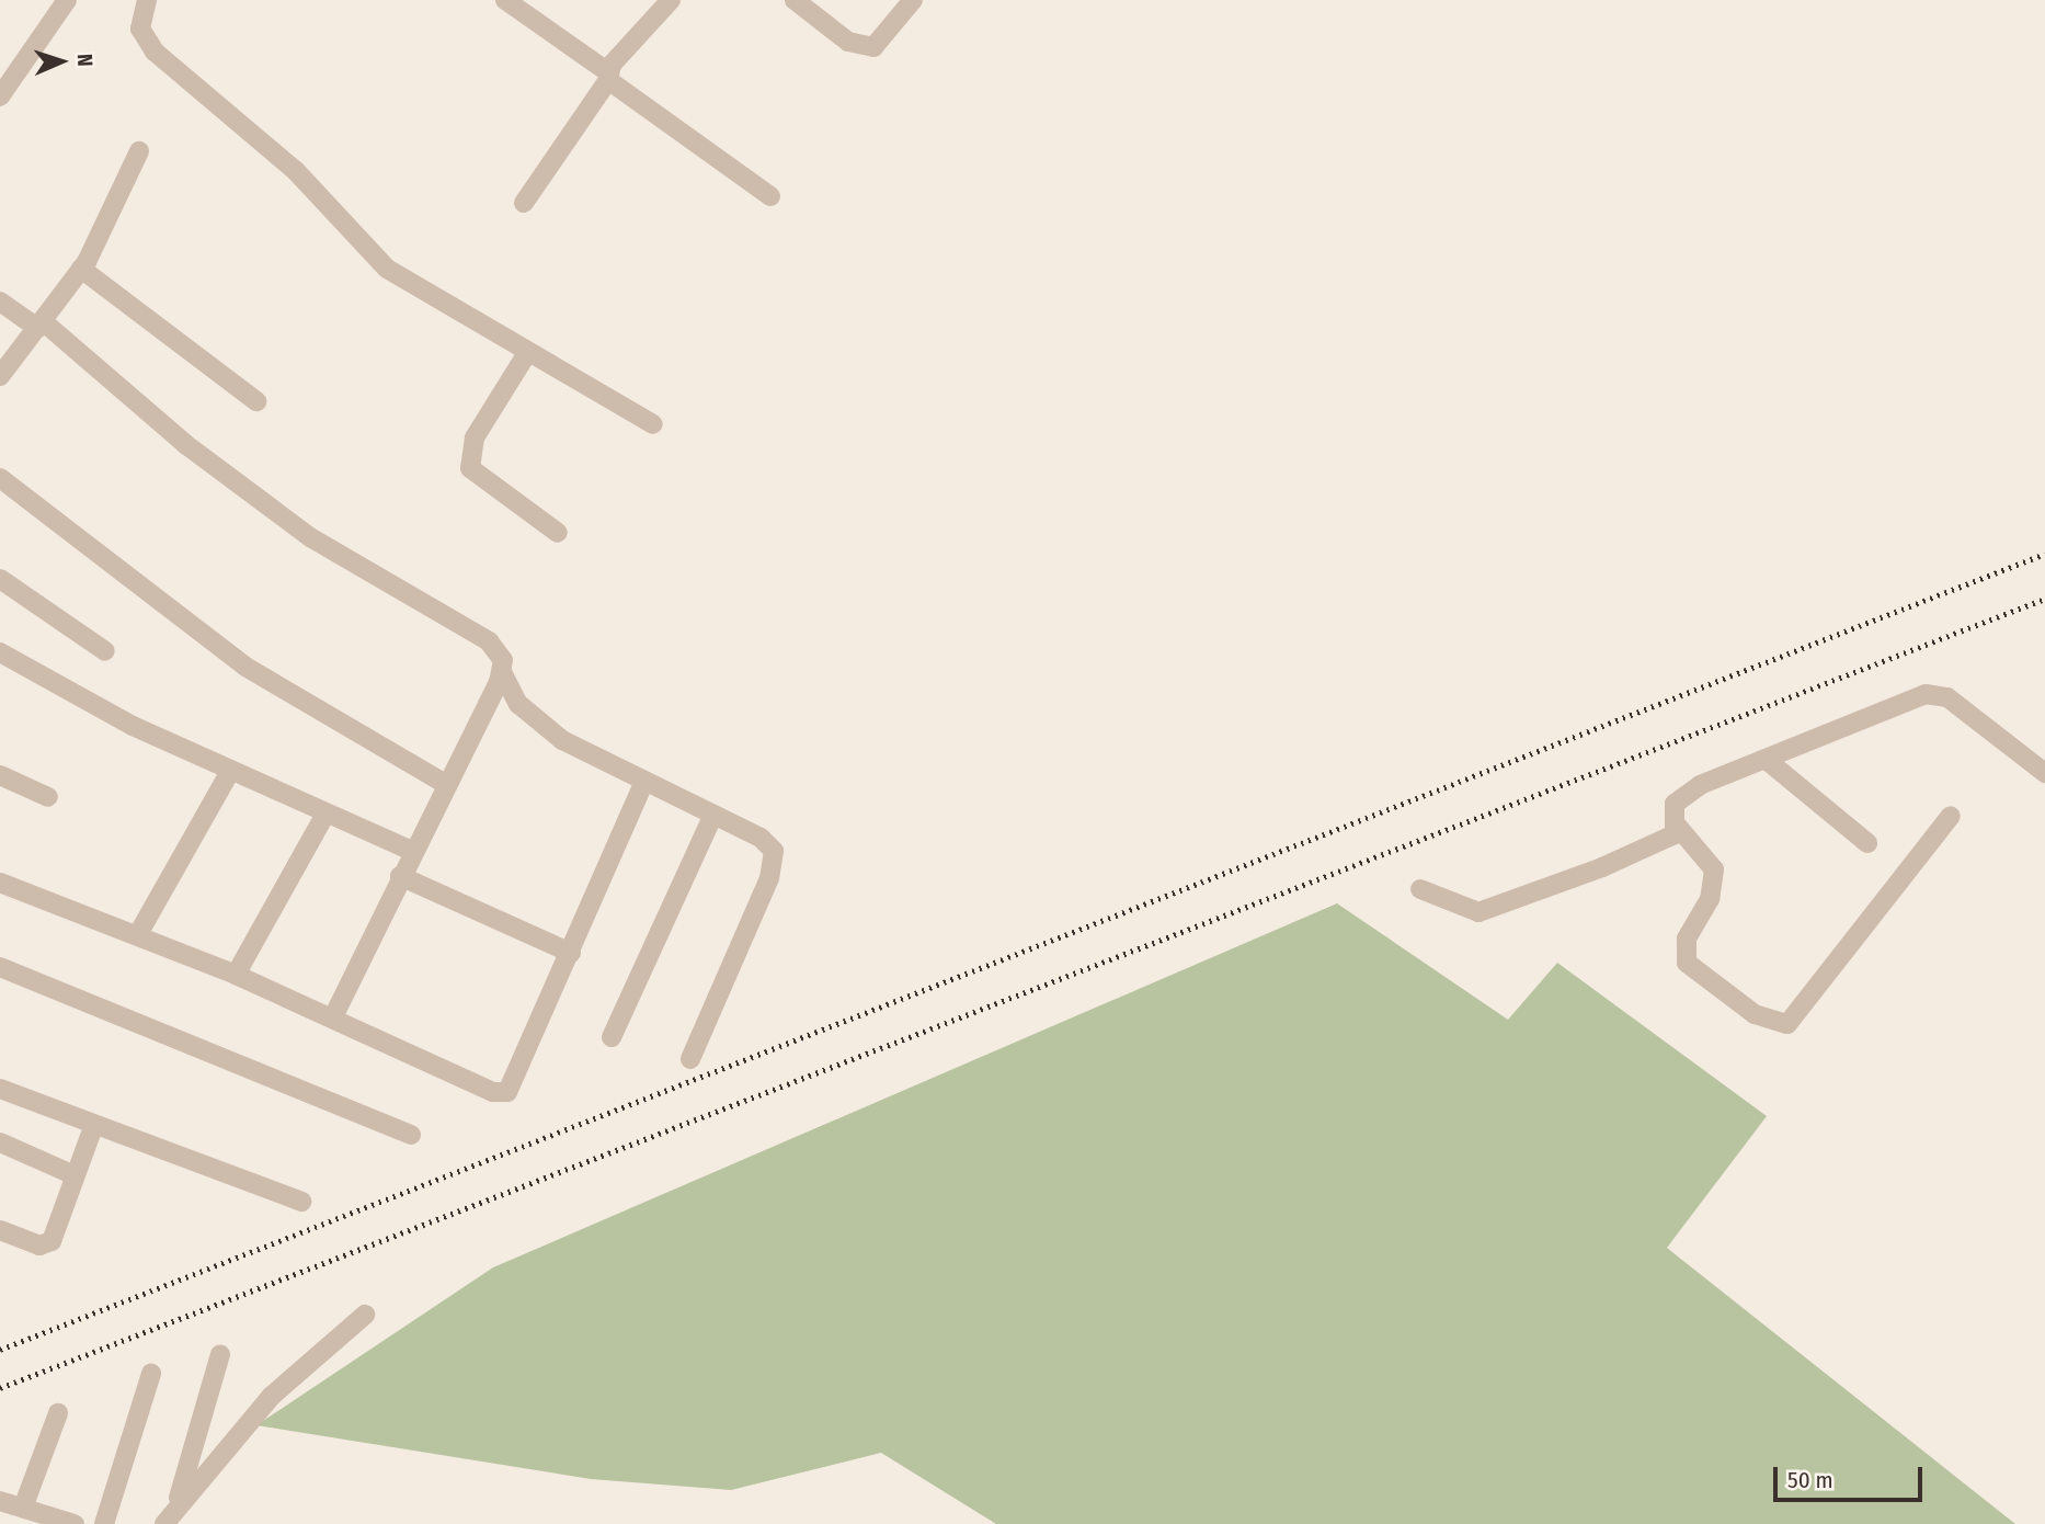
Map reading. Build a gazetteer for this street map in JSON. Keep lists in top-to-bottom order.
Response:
{
  "scale_bar": "50 m",
  "north": "right"
}
